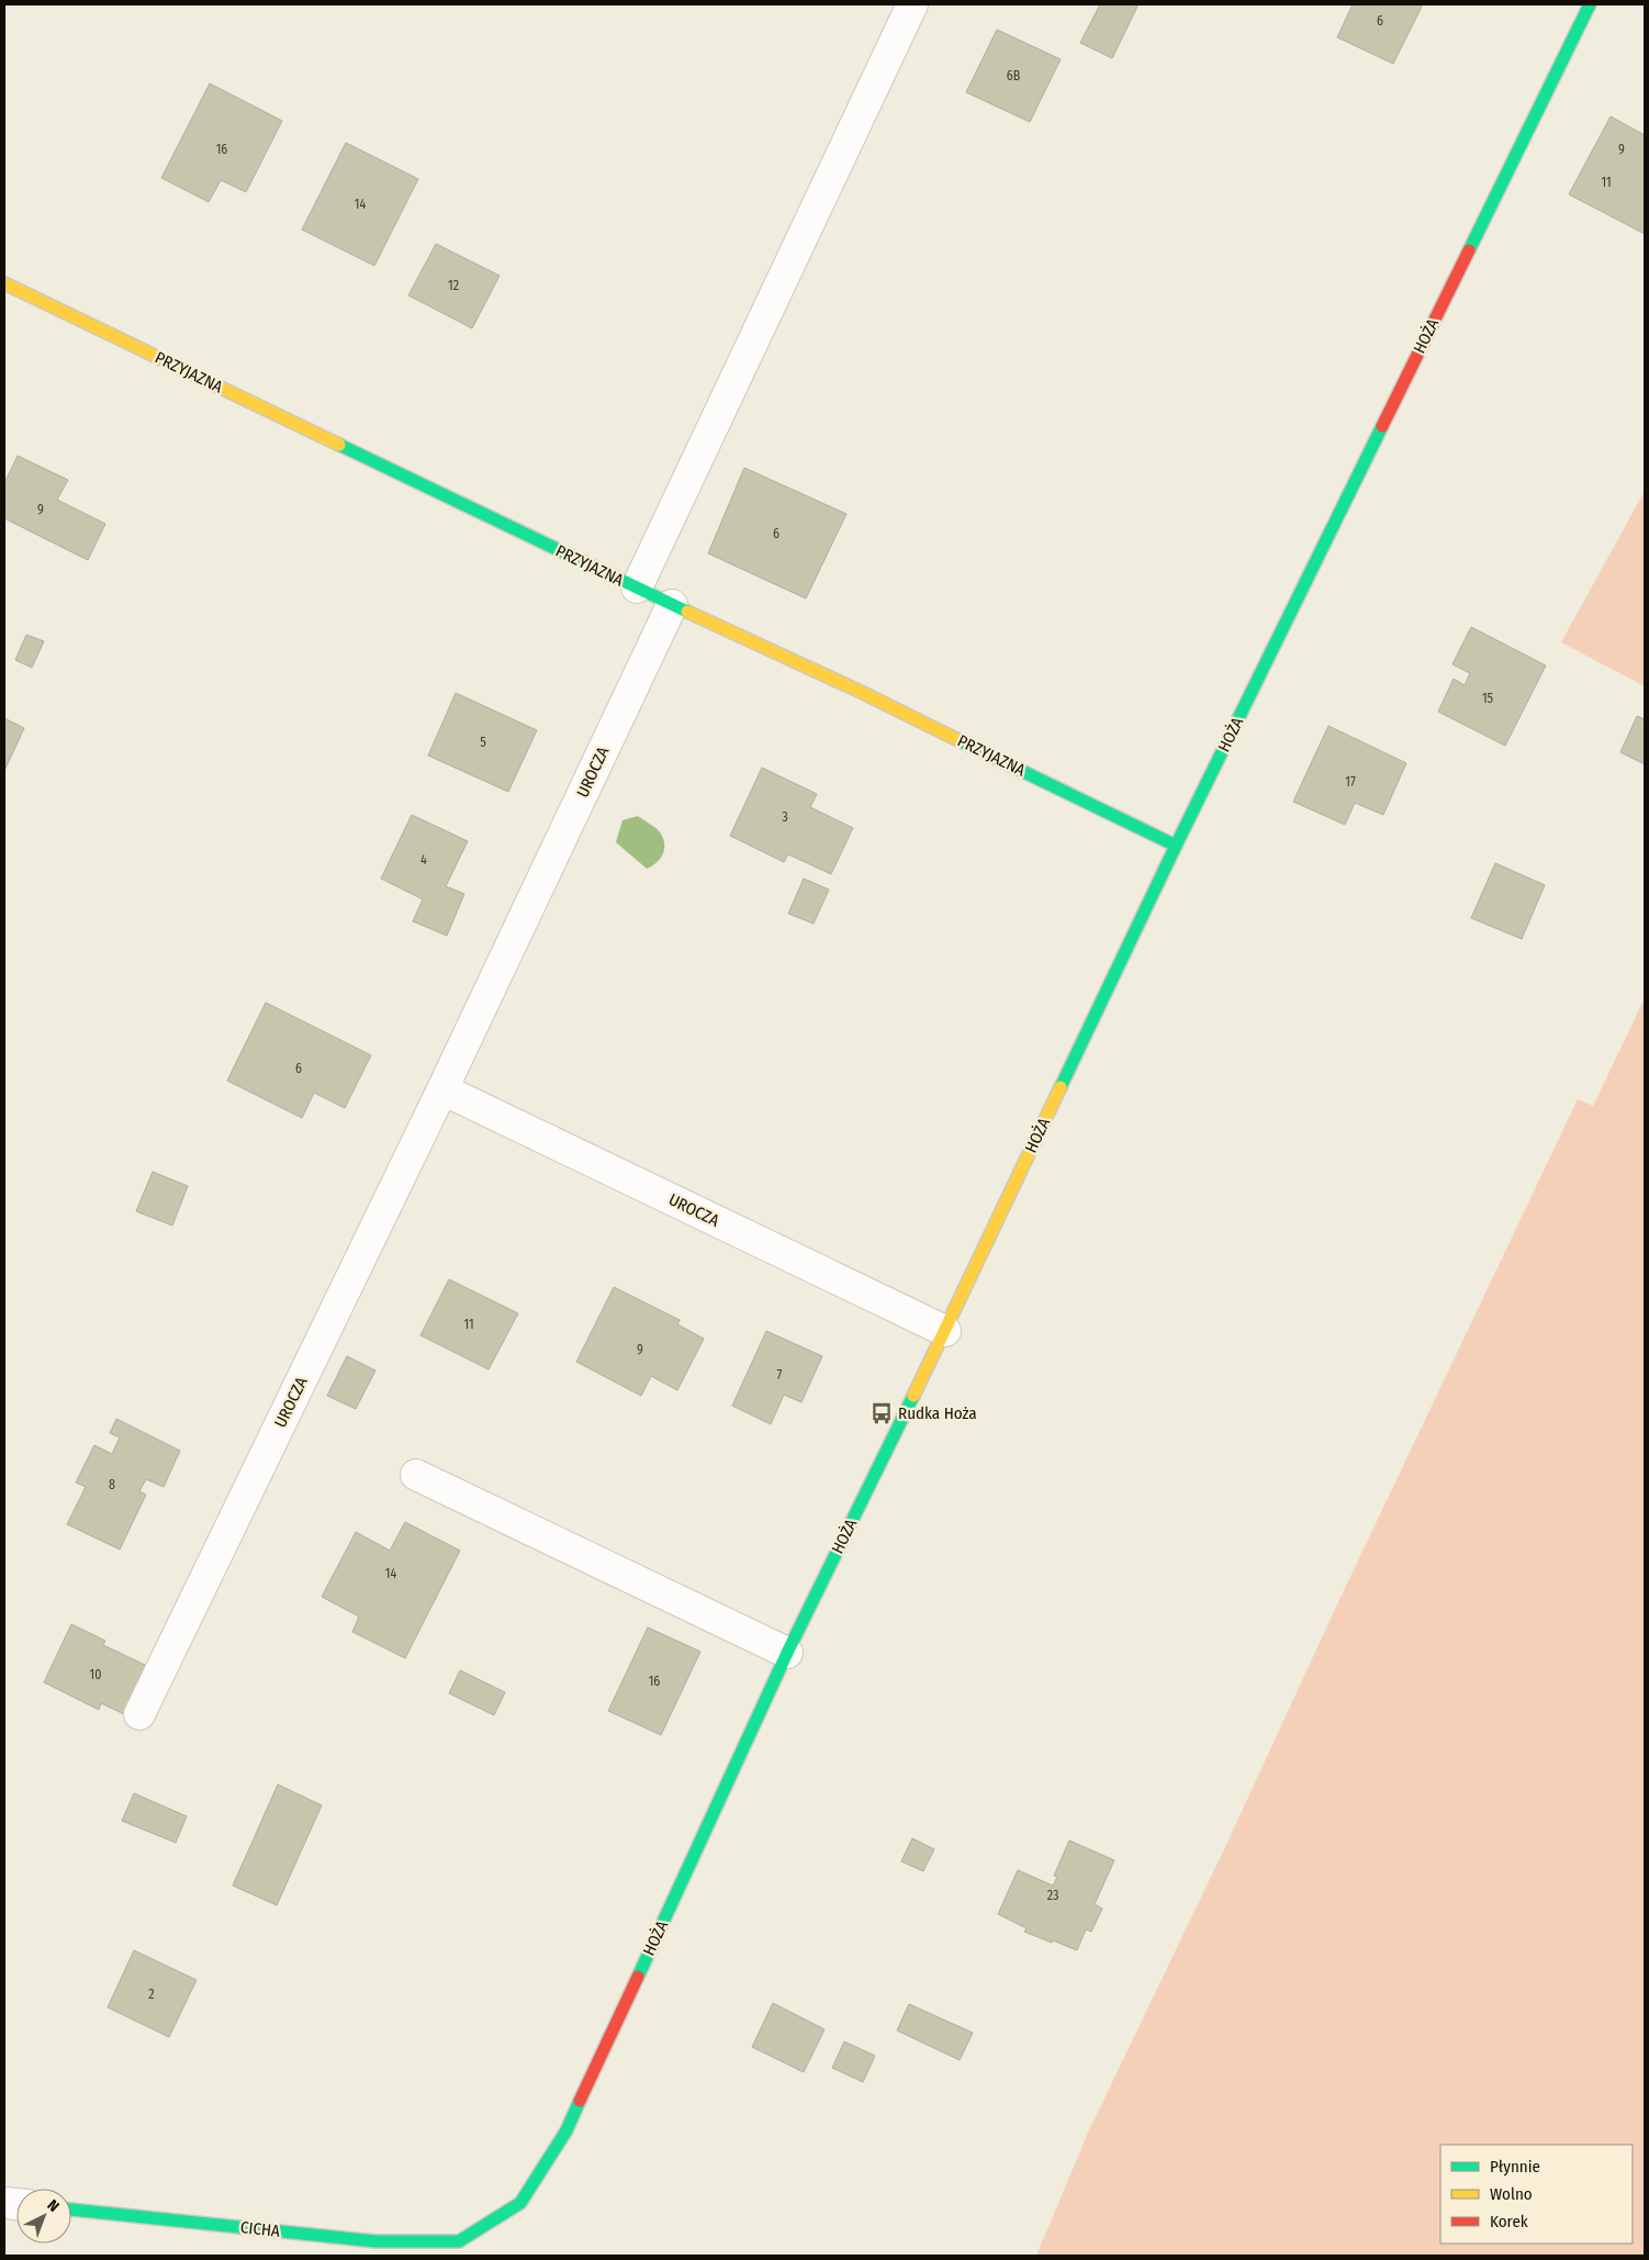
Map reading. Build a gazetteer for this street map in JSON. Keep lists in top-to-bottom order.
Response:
{
  "streets": {
    "street": [
      "HOŻA",
      "PRZYJAZNA",
      "UROCZA",
      "CICHA"
    ]
  },
  "crossings": [
    ["HOŻA", "PRZYJAZNA"],
    ["HOŻA", "UROCZA"],
    ["HOŻA", "CICHA"],
    ["PRZYJAZNA", "UROCZA"]
  ],
  "places": {
    "bus stop": ["Rudka Hoża"]
  },
  "house_numbers": [
    "6",
    "6B",
    "16",
    "9",
    "11",
    "14",
    "12",
    "9",
    "6",
    "15",
    "5",
    "17",
    "3",
    "4",
    "6",
    "11",
    "9",
    "7",
    "8",
    "14",
    "10",
    "16",
    "23",
    "2"
  ],
  "legend": ["Płynnie", "Wolno", "Korek"],
  "north": "top right"
}
